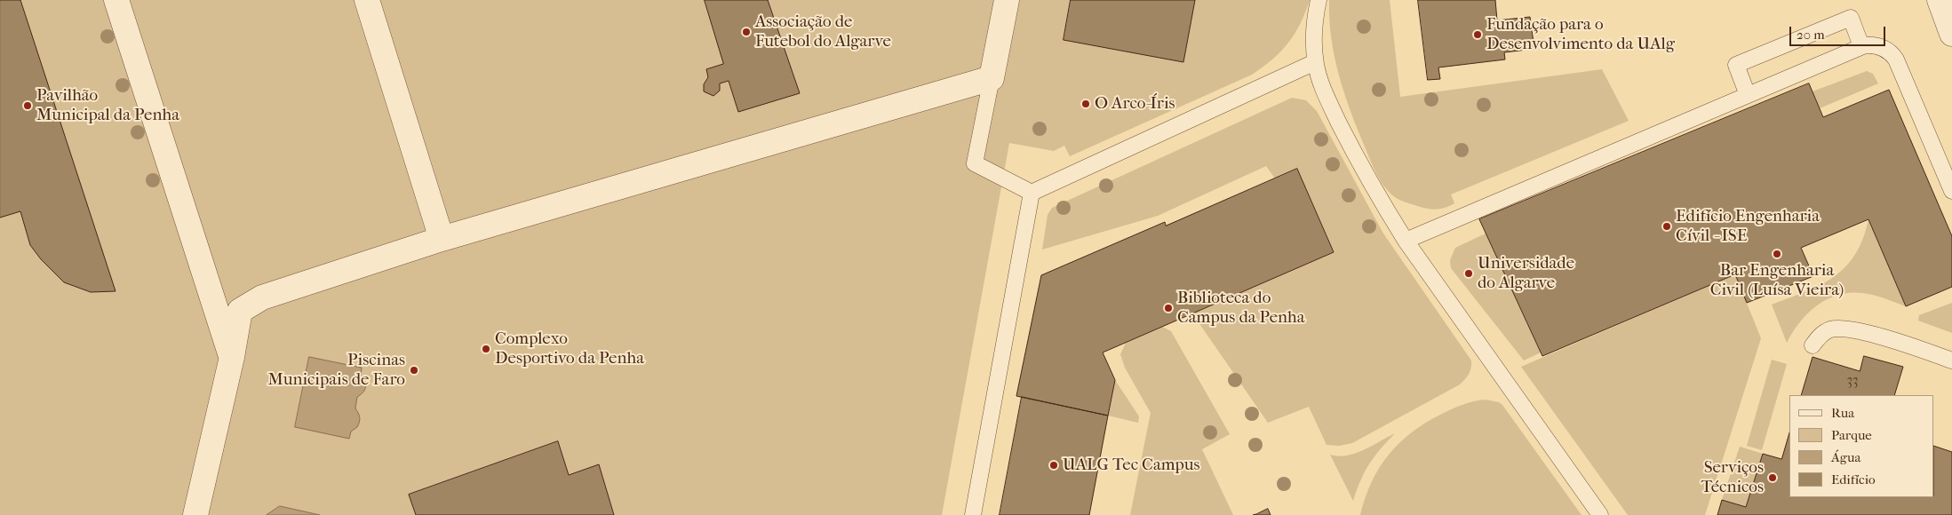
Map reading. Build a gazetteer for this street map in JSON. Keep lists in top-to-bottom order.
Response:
{
  "places": [
    "Associação de Futebol do Algarve",
    "Fundação para o Desenvolvimento da UAlg",
    "O Arco-Íris",
    "Pavilhão Municipal da Penha",
    "Edifício Engenharia Cívil - ISE",
    "Bar Engenharia Civil (Luísa Vieira)",
    "Universidade do Algarve",
    "Biblioteca do Campus da Penha",
    "Complexo Desportivo da Penha",
    "Piscinas Municipais de Faro",
    "UALG Tec Campus",
    "Serviços Técnicos"
  ],
  "house_numbers": ["33"],
  "legend": [
    "Rua",
    "Parque",
    "Água",
    "Edifício"
  ],
  "scale_bar": "20 m"
}
